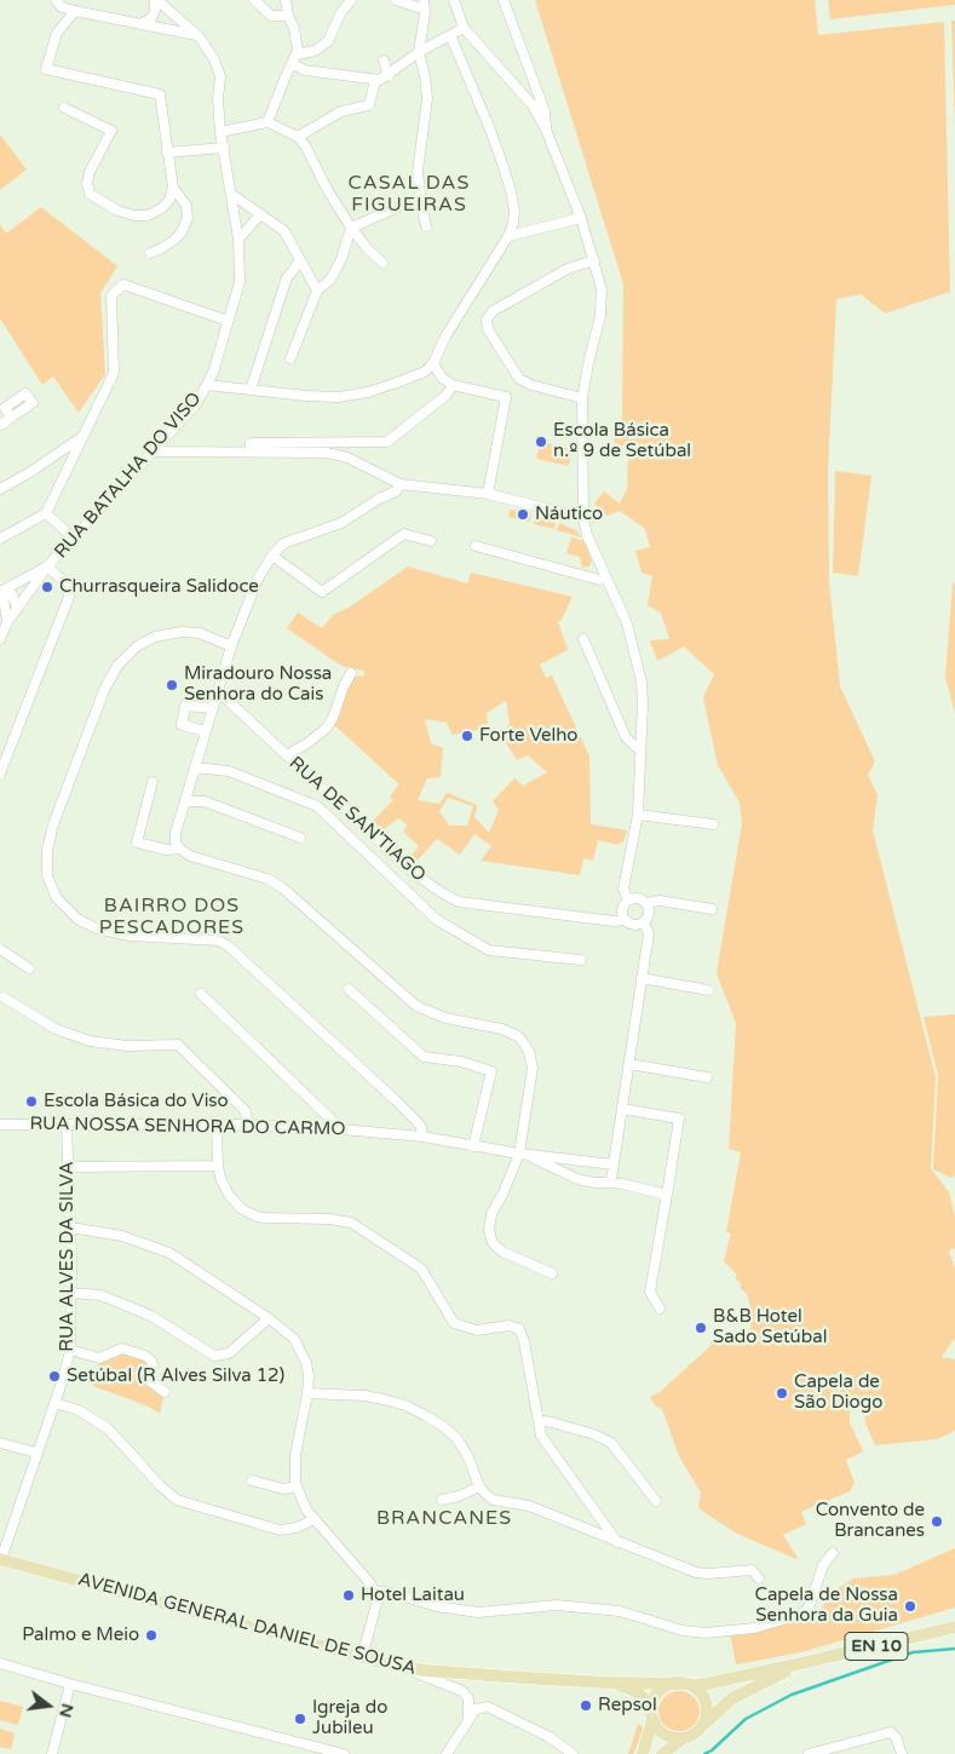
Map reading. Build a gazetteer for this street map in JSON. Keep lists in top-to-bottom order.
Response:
{
  "streets": {
    "main road": ["AVENIDA GENERAL DANIEL DE SOUSA", "EN 10"],
    "street": [
      "RUA BATALHA DO VISO",
      "RUA DE SAN'TIAGO",
      "RUA NOSSA SENHORA DO CARMO",
      "RUA ALVES DA SILVA"
    ]
  },
  "crossings": [
    ["RUA NOSSA SENHORA DO CARMO", "RUA ALVES DA SILVA"],
    ["RUA ALVES DA SILVA", "AVENIDA GENERAL DANIEL DE SOUSA"]
  ],
  "districts": ["CASAL DAS FIGUEIRAS", "BAIRRO DOS PESCADORES", "BRANCANES"],
  "places": [
    "Escola Básica n.º 9 de Setúbal",
    "Náutico",
    "Churrasqueira Salidoce",
    "Miradouro Nossa Senhora do Cais",
    "Forte Velho",
    "Escola Básica do Viso",
    "B&B Hotel Sado Setúbal",
    "Setúbal (R Alves Silva 12)",
    "Capela de São Diogo",
    "Convento de Brancanes",
    "Hotel Laitau",
    "Capela de Nossa Senhora da Guia",
    "Palmo e Meio",
    "Repsol",
    "Igreja do Jubileu"
  ],
  "north": "right"
}
